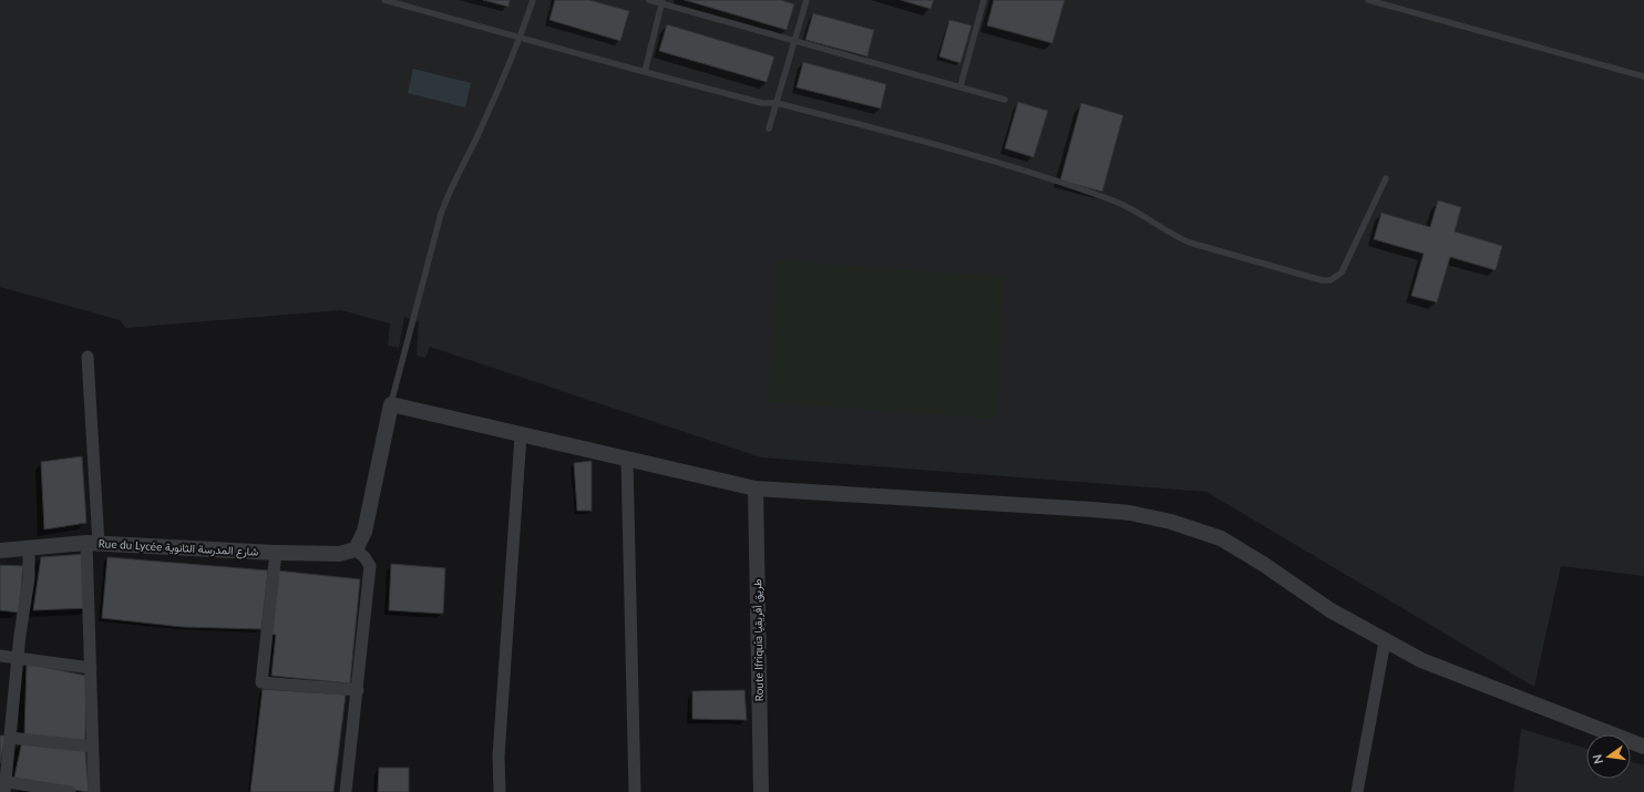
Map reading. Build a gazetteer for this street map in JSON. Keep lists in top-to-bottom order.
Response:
{
  "streets": {
    "street": ["Rue du Lycée شارع المدرسة الثانوية", "Route Ifriquia طريق أفريقيا"]
  },
  "north": "left"
}
